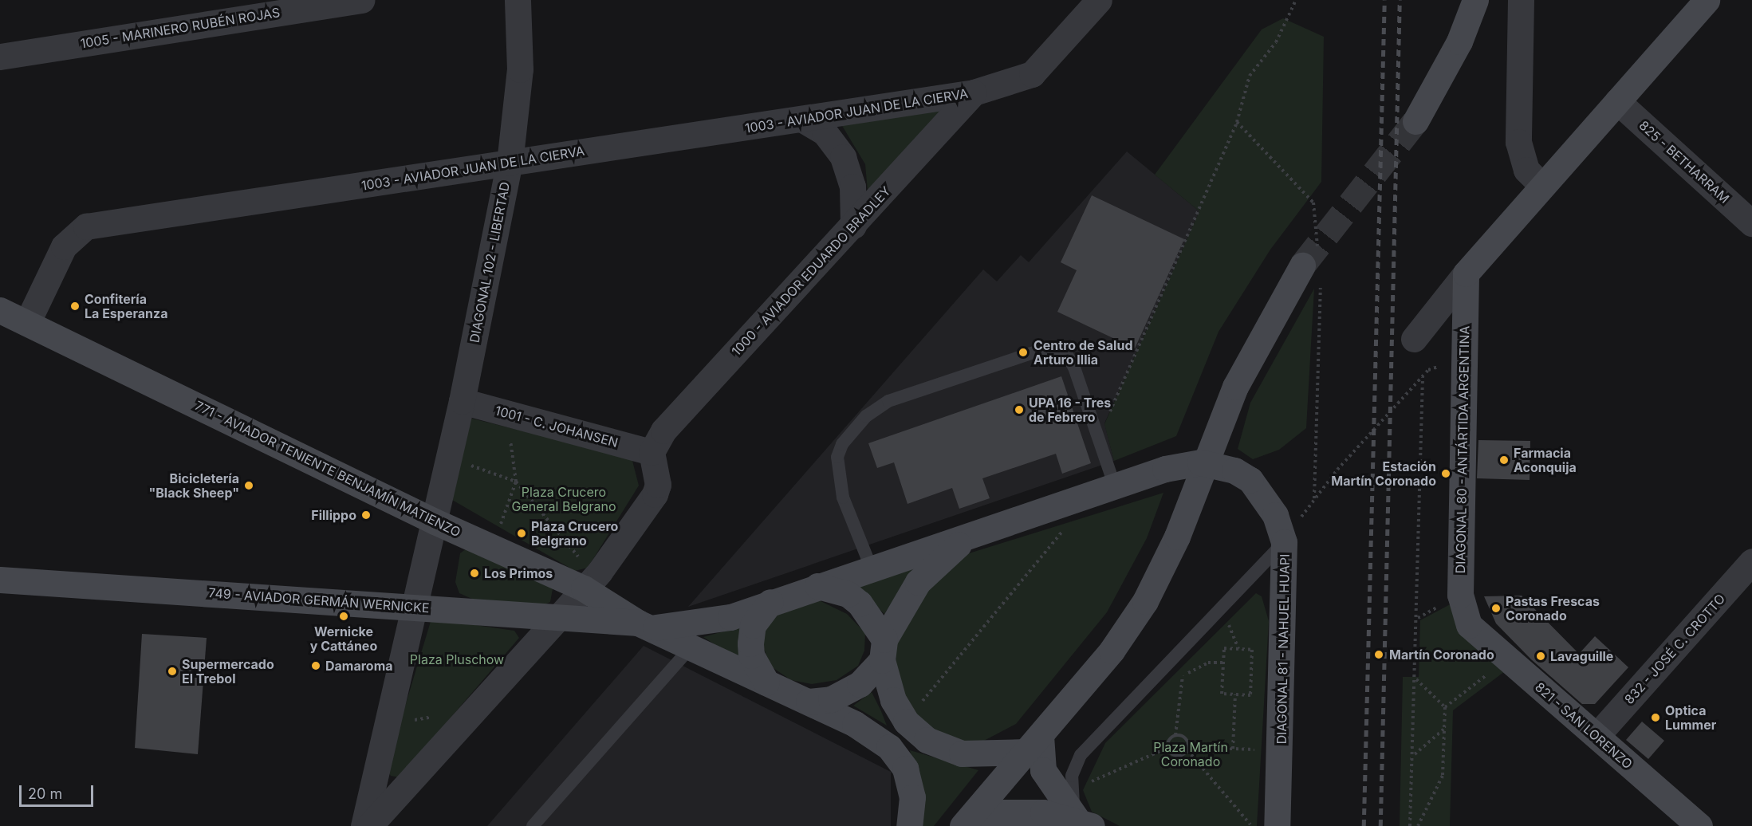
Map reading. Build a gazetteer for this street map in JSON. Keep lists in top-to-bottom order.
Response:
{
  "streets": {
    "street": [
      "1005 - MARINERO RUBÉN ROJAS",
      "1003 - AVIADOR JUAN DE LA CIERVA",
      "825 - BETHARRAM",
      "DIAGONAL 102 - LIBERTAD",
      "1000 - AVIADOR EDUARDO BRADLEY",
      "1001 - C. JOHANSEN",
      "DIAGONAL 80 - ANTÁRTIDA ARGENTINA",
      "771 - AVIADOR TENIENTE BENJAMÍN MATIENZO",
      "749 - AVIADOR GERMÁN WERNICKE",
      "DIAGONAL 81 - NAHUEL HUAPI",
      "832 - JOSÉ C. CROTTO",
      "821 - SAN LORENZO"
    ]
  },
  "crossings": [
    ["1003 - AVIADOR JUAN DE LA CIERVA", "DIAGONAL 102 - LIBERTAD"],
    ["1003 - AVIADOR JUAN DE LA CIERVA", "1000 - AVIADOR EDUARDO BRADLEY"],
    ["1003 - AVIADOR JUAN DE LA CIERVA", "771 - AVIADOR TENIENTE BENJAMÍN MATIENZO"],
    ["DIAGONAL 102 - LIBERTAD", "1001 - C. JOHANSEN"],
    ["DIAGONAL 102 - LIBERTAD", "771 - AVIADOR TENIENTE BENJAMÍN MATIENZO"],
    ["DIAGONAL 102 - LIBERTAD", "749 - AVIADOR GERMÁN WERNICKE"],
    ["1000 - AVIADOR EDUARDO BRADLEY", "1001 - C. JOHANSEN"],
    ["DIAGONAL 80 - ANTÁRTIDA ARGENTINA", "821 - SAN LORENZO"],
    ["771 - AVIADOR TENIENTE BENJAMÍN MATIENZO", "749 - AVIADOR GERMÁN WERNICKE"],
    ["771 - AVIADOR TENIENTE BENJAMÍN MATIENZO", "DIAGONAL 81 - NAHUEL HUAPI"],
    ["832 - JOSÉ C. CROTTO", "821 - SAN LORENZO"]
  ],
  "parks": ["Plaza Crucero General Belgrano", "Plaza Pluschow", "Plaza Martín Coronado"],
  "places": [
    "Confitería La Esperanza",
    "Centro de Salud Arturo Illia",
    "UPA 16 - Tres de Febrero",
    "Farmacia Aconquija",
    "Estación Martín Coronado",
    "Bicicletería \"Black Sheep\"",
    "Fillippo",
    "Plaza Crucero Belgrano",
    "Los Primos",
    "Pastas Frescas Coronado",
    "Wernicke y Cattáneo",
    "Martín Coronado",
    "Lavaguille",
    "Damaroma",
    "Supermercado El Trebol",
    "Optica Lummer"
  ],
  "scale_bar": "20 m"
}
